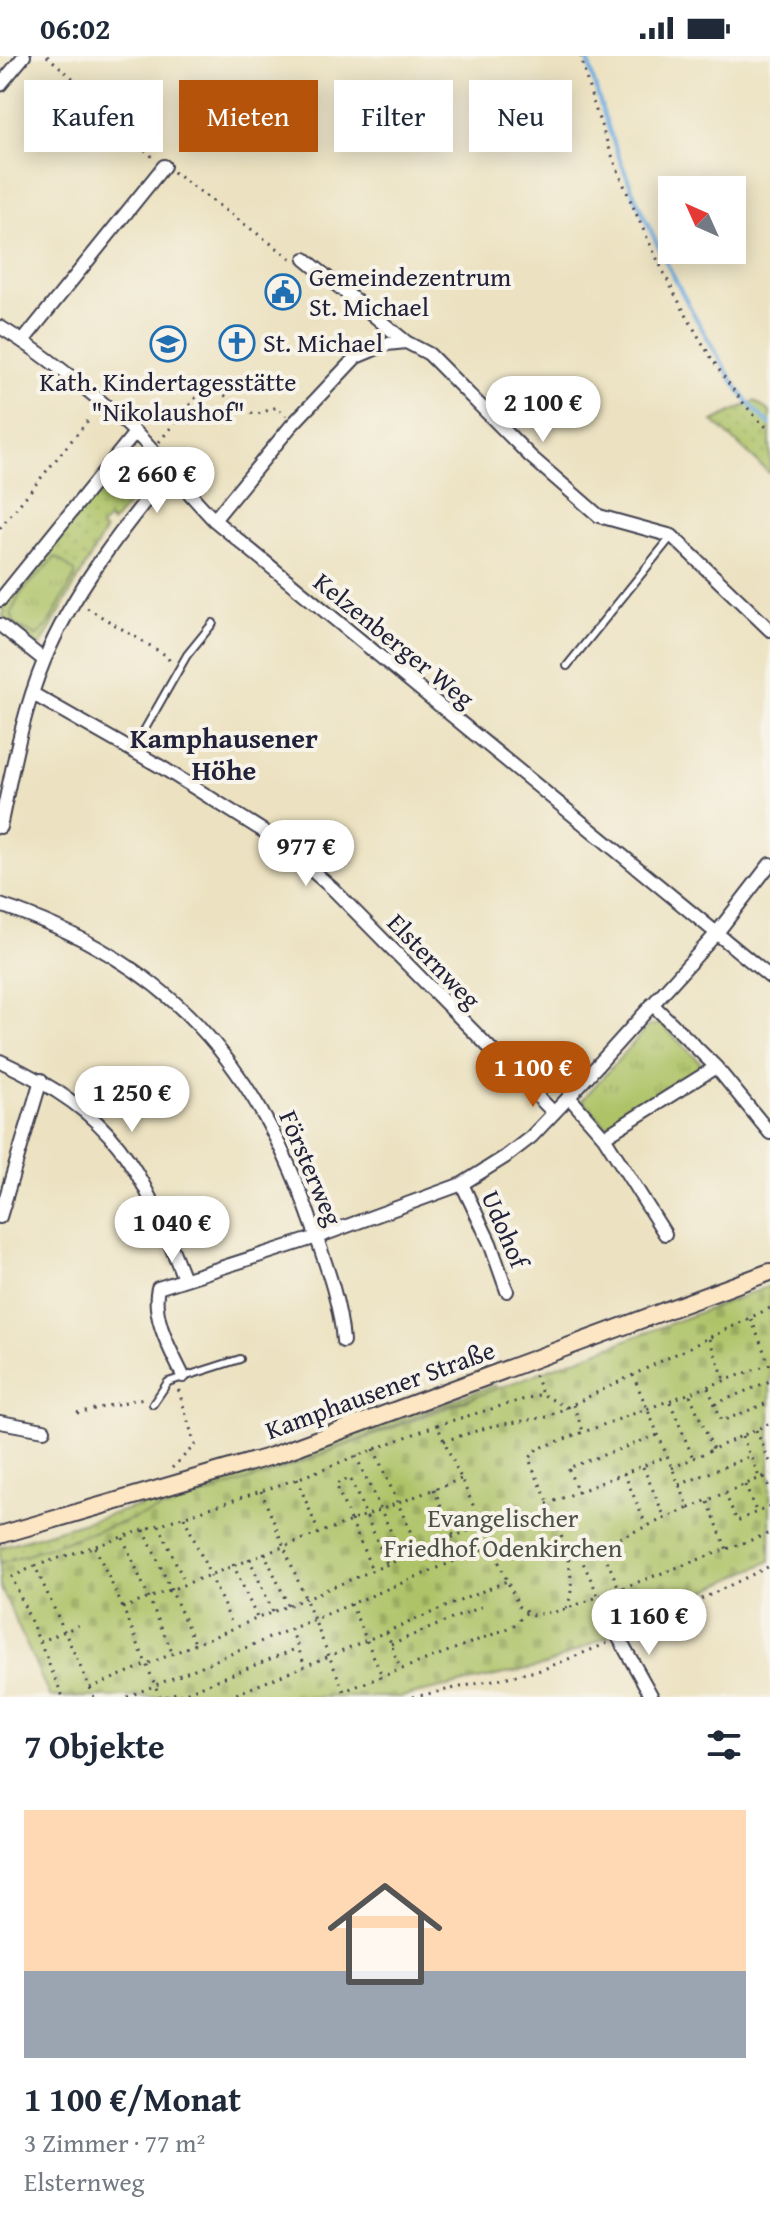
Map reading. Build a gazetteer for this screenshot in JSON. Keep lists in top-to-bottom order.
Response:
{
  "streets": {
    "main road": ["Kamphausener Straße"],
    "street": [
      "Kelzenberger Weg",
      "Elsternweg",
      "Försterweg",
      "Udohof"
    ]
  },
  "districts": ["Kamphausener Höhe"],
  "parks": ["Evangelischer Friedhof Odenkirchen"],
  "places": {
    "public building": ["Gemeindezentrum St. Michael"],
    "church": ["St. Michael"],
    "school or university": ["Kath. Kindertagesstätte \"Nikolaushof\""]
  },
  "north": "top left",
  "page": {
    "status": "06:02",
    "chip": [
      "Kaufen",
      "Mieten",
      "Filter",
      "Neu"
    ],
    "price": [
      "2 100 €",
      "2 660 €",
      "977 €",
      "1 100 €",
      "1 250 €",
      "1 040 €",
      "1 160 €"
    ],
    "heading": "7 Objekte",
    "list": [
      {
        "name": "1 100 €/Monat",
        "note": "3 Zimmer · 77 m² · Elsternweg"
      }
    ]
  }
}
